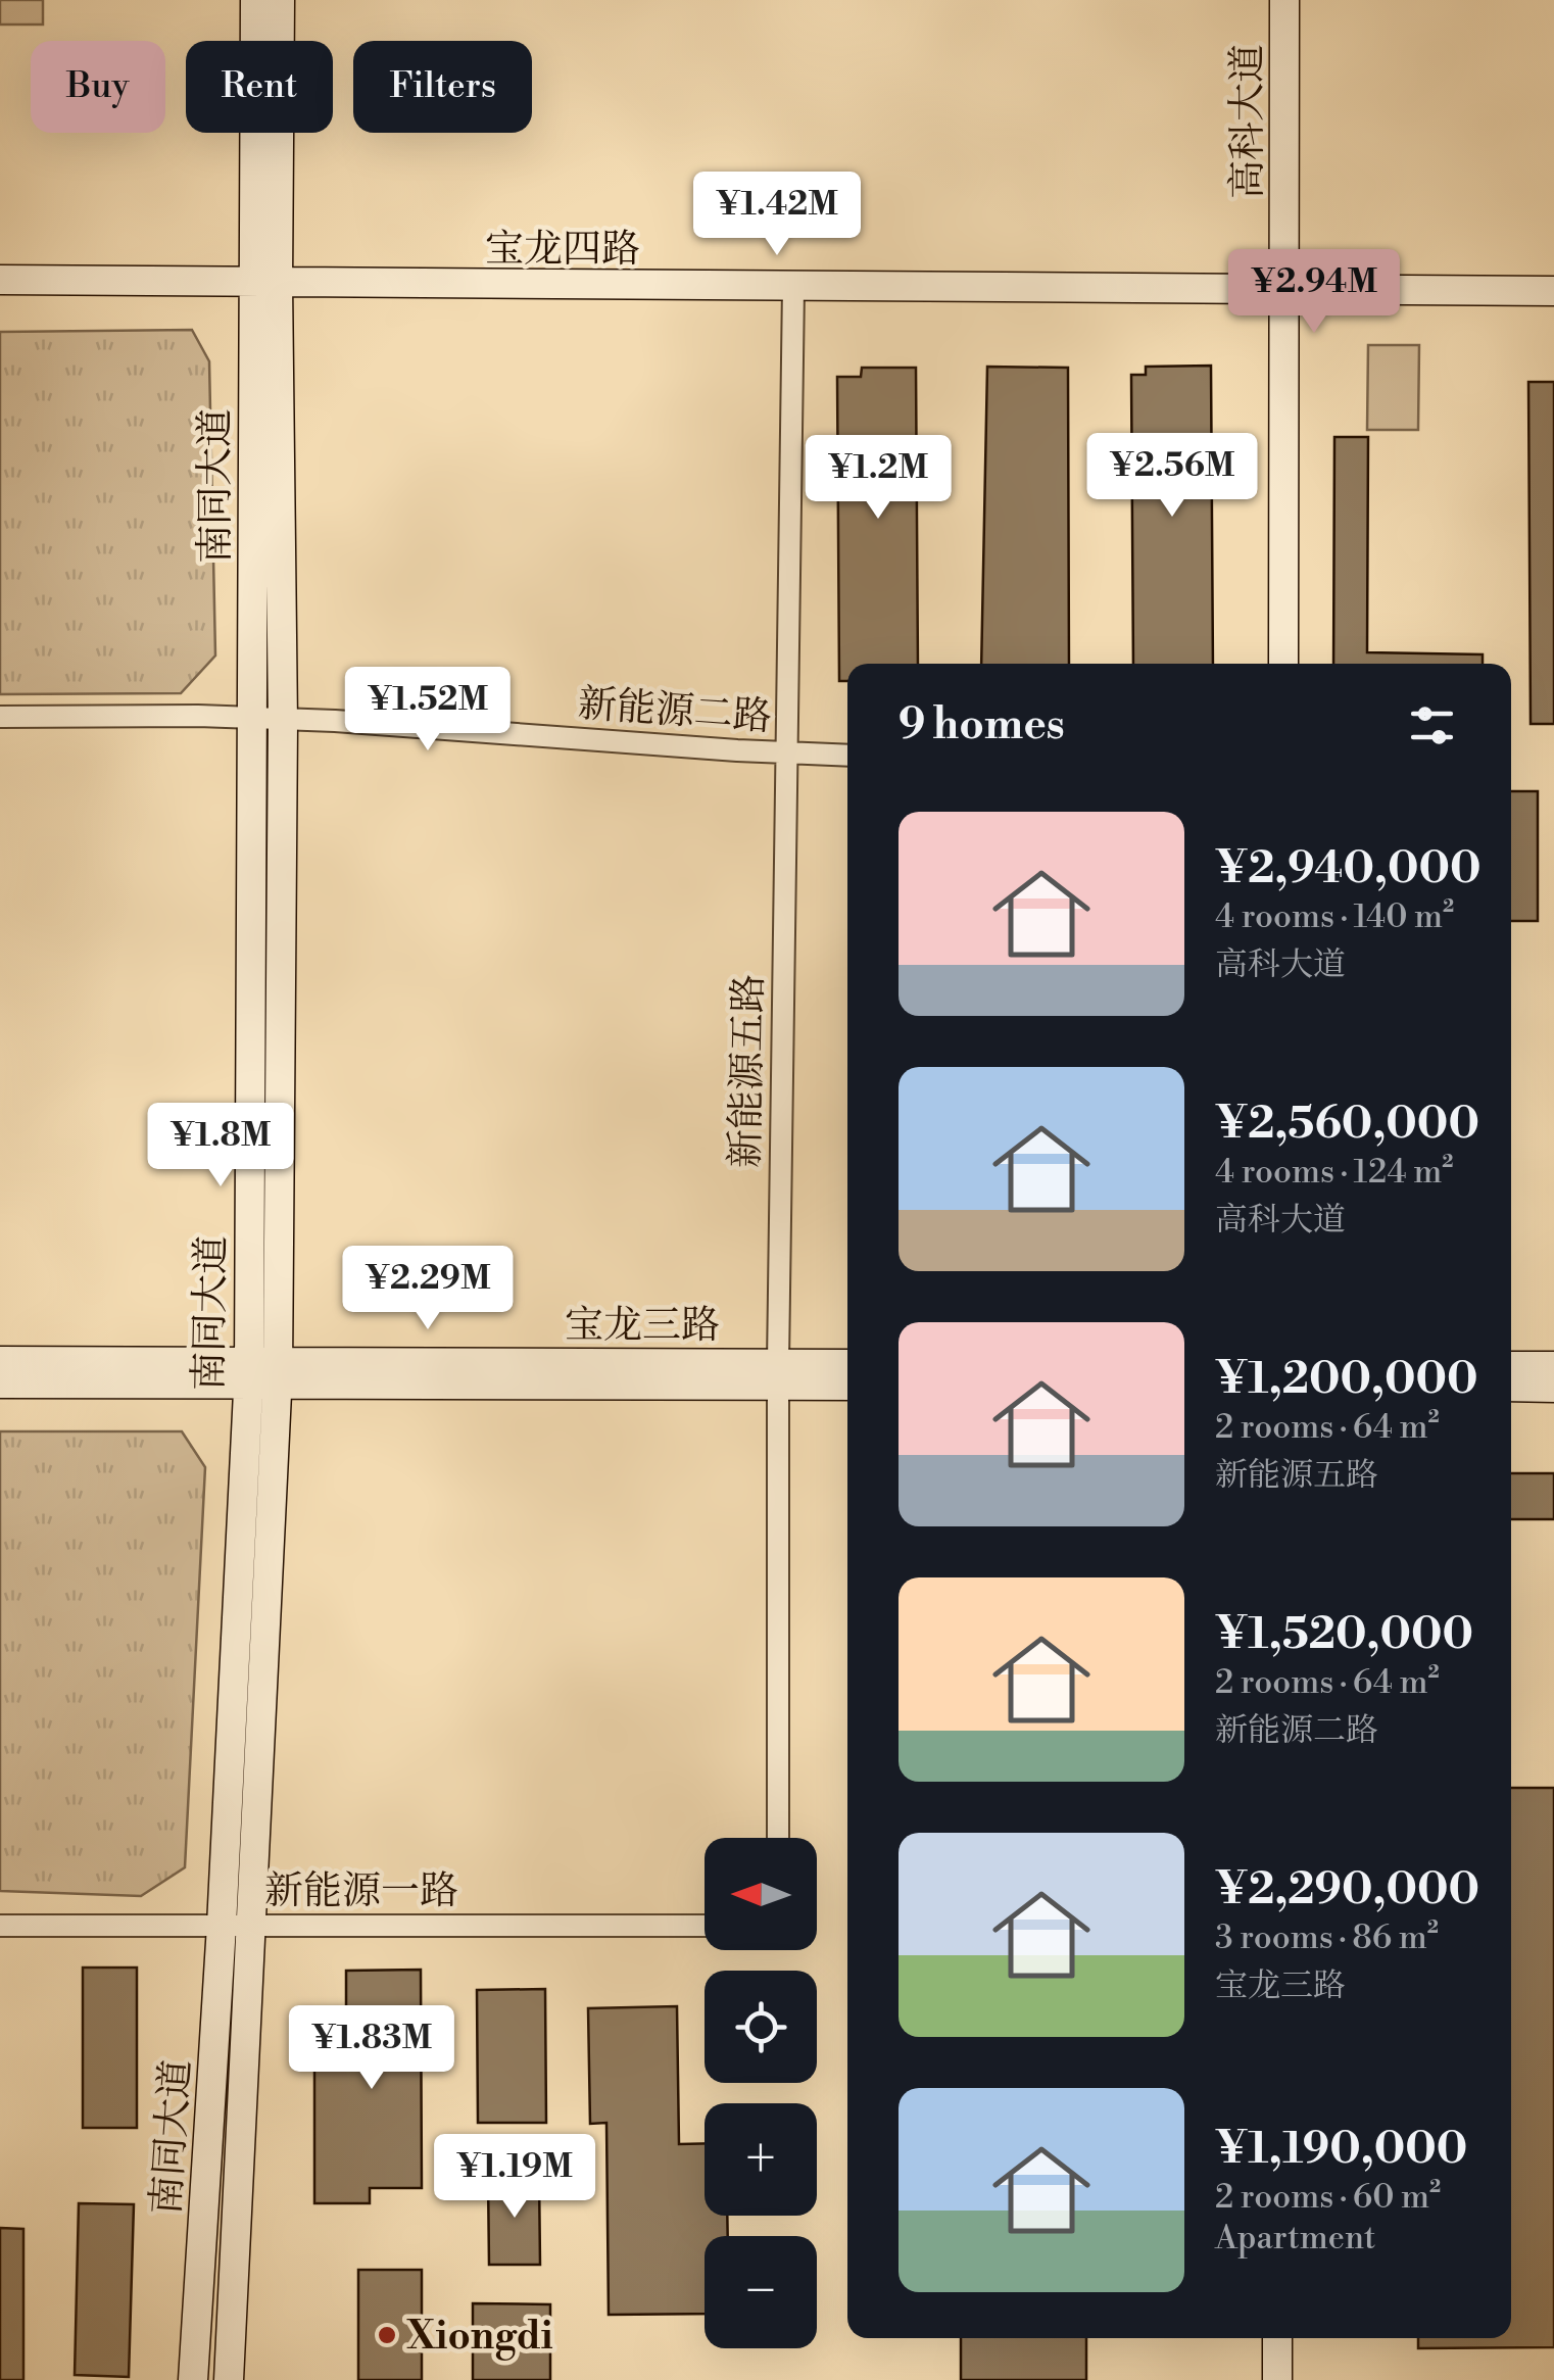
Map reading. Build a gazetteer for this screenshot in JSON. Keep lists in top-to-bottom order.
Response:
{
  "streets": {
    "main road": [
      "高科大道",
      "宝龙四路",
      "南同大道",
      "宝龙三路"
    ],
    "street": ["新能源二路", "新能源五路", "新能源一路"]
  },
  "crossings": [
    ["高科大道", "宝龙四路"],
    ["宝龙四路", "南同大道"],
    ["宝龙四路", "新能源五路"],
    ["南同大道", "新能源二路"],
    ["南同大道", "宝龙三路"],
    ["南同大道", "新能源一路"],
    ["新能源二路", "新能源五路"],
    ["新能源五路", "宝龙三路"]
  ],
  "places": ["Xiongdi"],
  "north": "left",
  "page": {
    "chip": ["Buy", "Rent", "Filters"],
    "price": [
      "¥1.42M",
      "¥2.94M",
      "¥2.56M",
      "¥1.2M",
      "¥1.52M",
      "¥1.8M",
      "¥2.29M",
      "¥1.83M",
      "¥1.19M"
    ],
    "heading": "9 homes",
    "list": [
      {
        "name": "¥2,940,000",
        "note": "4 rooms · 140 m² · 高科大道"
      },
      {
        "name": "¥2,560,000",
        "note": "4 rooms · 124 m² · 高科大道"
      },
      {
        "name": "¥1,200,000",
        "note": "2 rooms · 64 m² · 新能源五路"
      },
      {
        "name": "¥1,520,000",
        "note": "2 rooms · 64 m² · 新能源二路"
      },
      {
        "name": "¥2,290,000",
        "note": "3 rooms · 86 m² · 宝龙三路"
      },
      {
        "name": "¥1,190,000",
        "note": "2 rooms · 60 m² · Apartment"
      }
    ],
    "map_buttons": ["+", "−"]
  }
}
